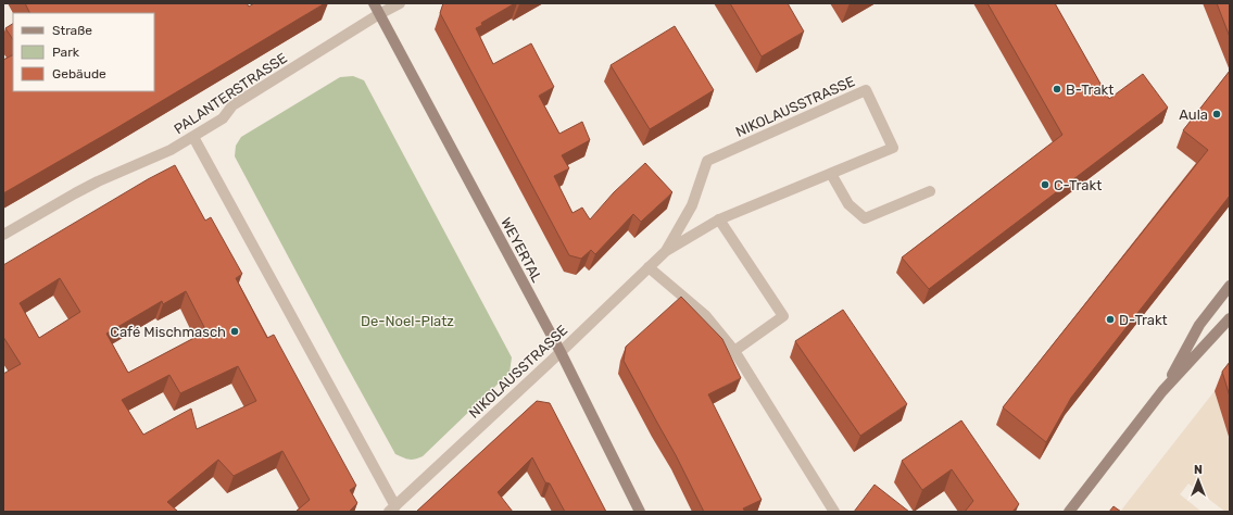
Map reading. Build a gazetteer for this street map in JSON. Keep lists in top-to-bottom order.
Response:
{
  "streets": {
    "street": ["PALANTERSTRASSE", "NIKOLAUSSTRASSE", "WEYERTAL"]
  },
  "crossings": [
    ["PALANTERSTRASSE", "WEYERTAL"],
    ["NIKOLAUSSTRASSE", "WEYERTAL"]
  ],
  "parks": ["De-Noel-Platz"],
  "places": [
    "B-Trakt",
    "Aula",
    "C-Trakt",
    "D-Trakt",
    "Café Mischmasch"
  ],
  "legend": ["Straße", "Park", "Gebäude"],
  "north": "top"
}
